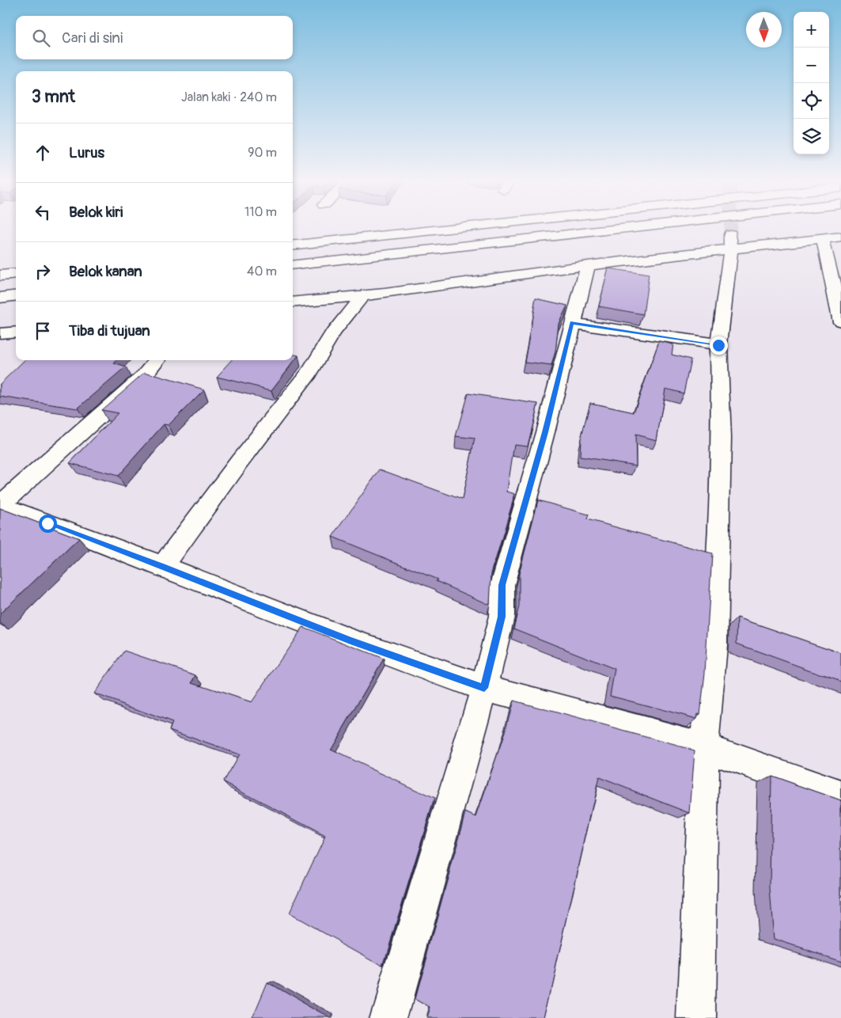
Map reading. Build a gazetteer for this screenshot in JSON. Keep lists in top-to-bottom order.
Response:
{
  "north": "bottom",
  "page": {
    "map_buttons": ["+", "−"],
    "search": "Cari di sini",
    "heading": ["3 mnt", "Jalan kaki · 240 m"],
    "list": [
      ["Lurus", "90 m"],
      ["Belok kiri", "110 m"],
      ["Belok kanan", "40 m"],
      "Tiba di tujuan"
    ]
  }
}
